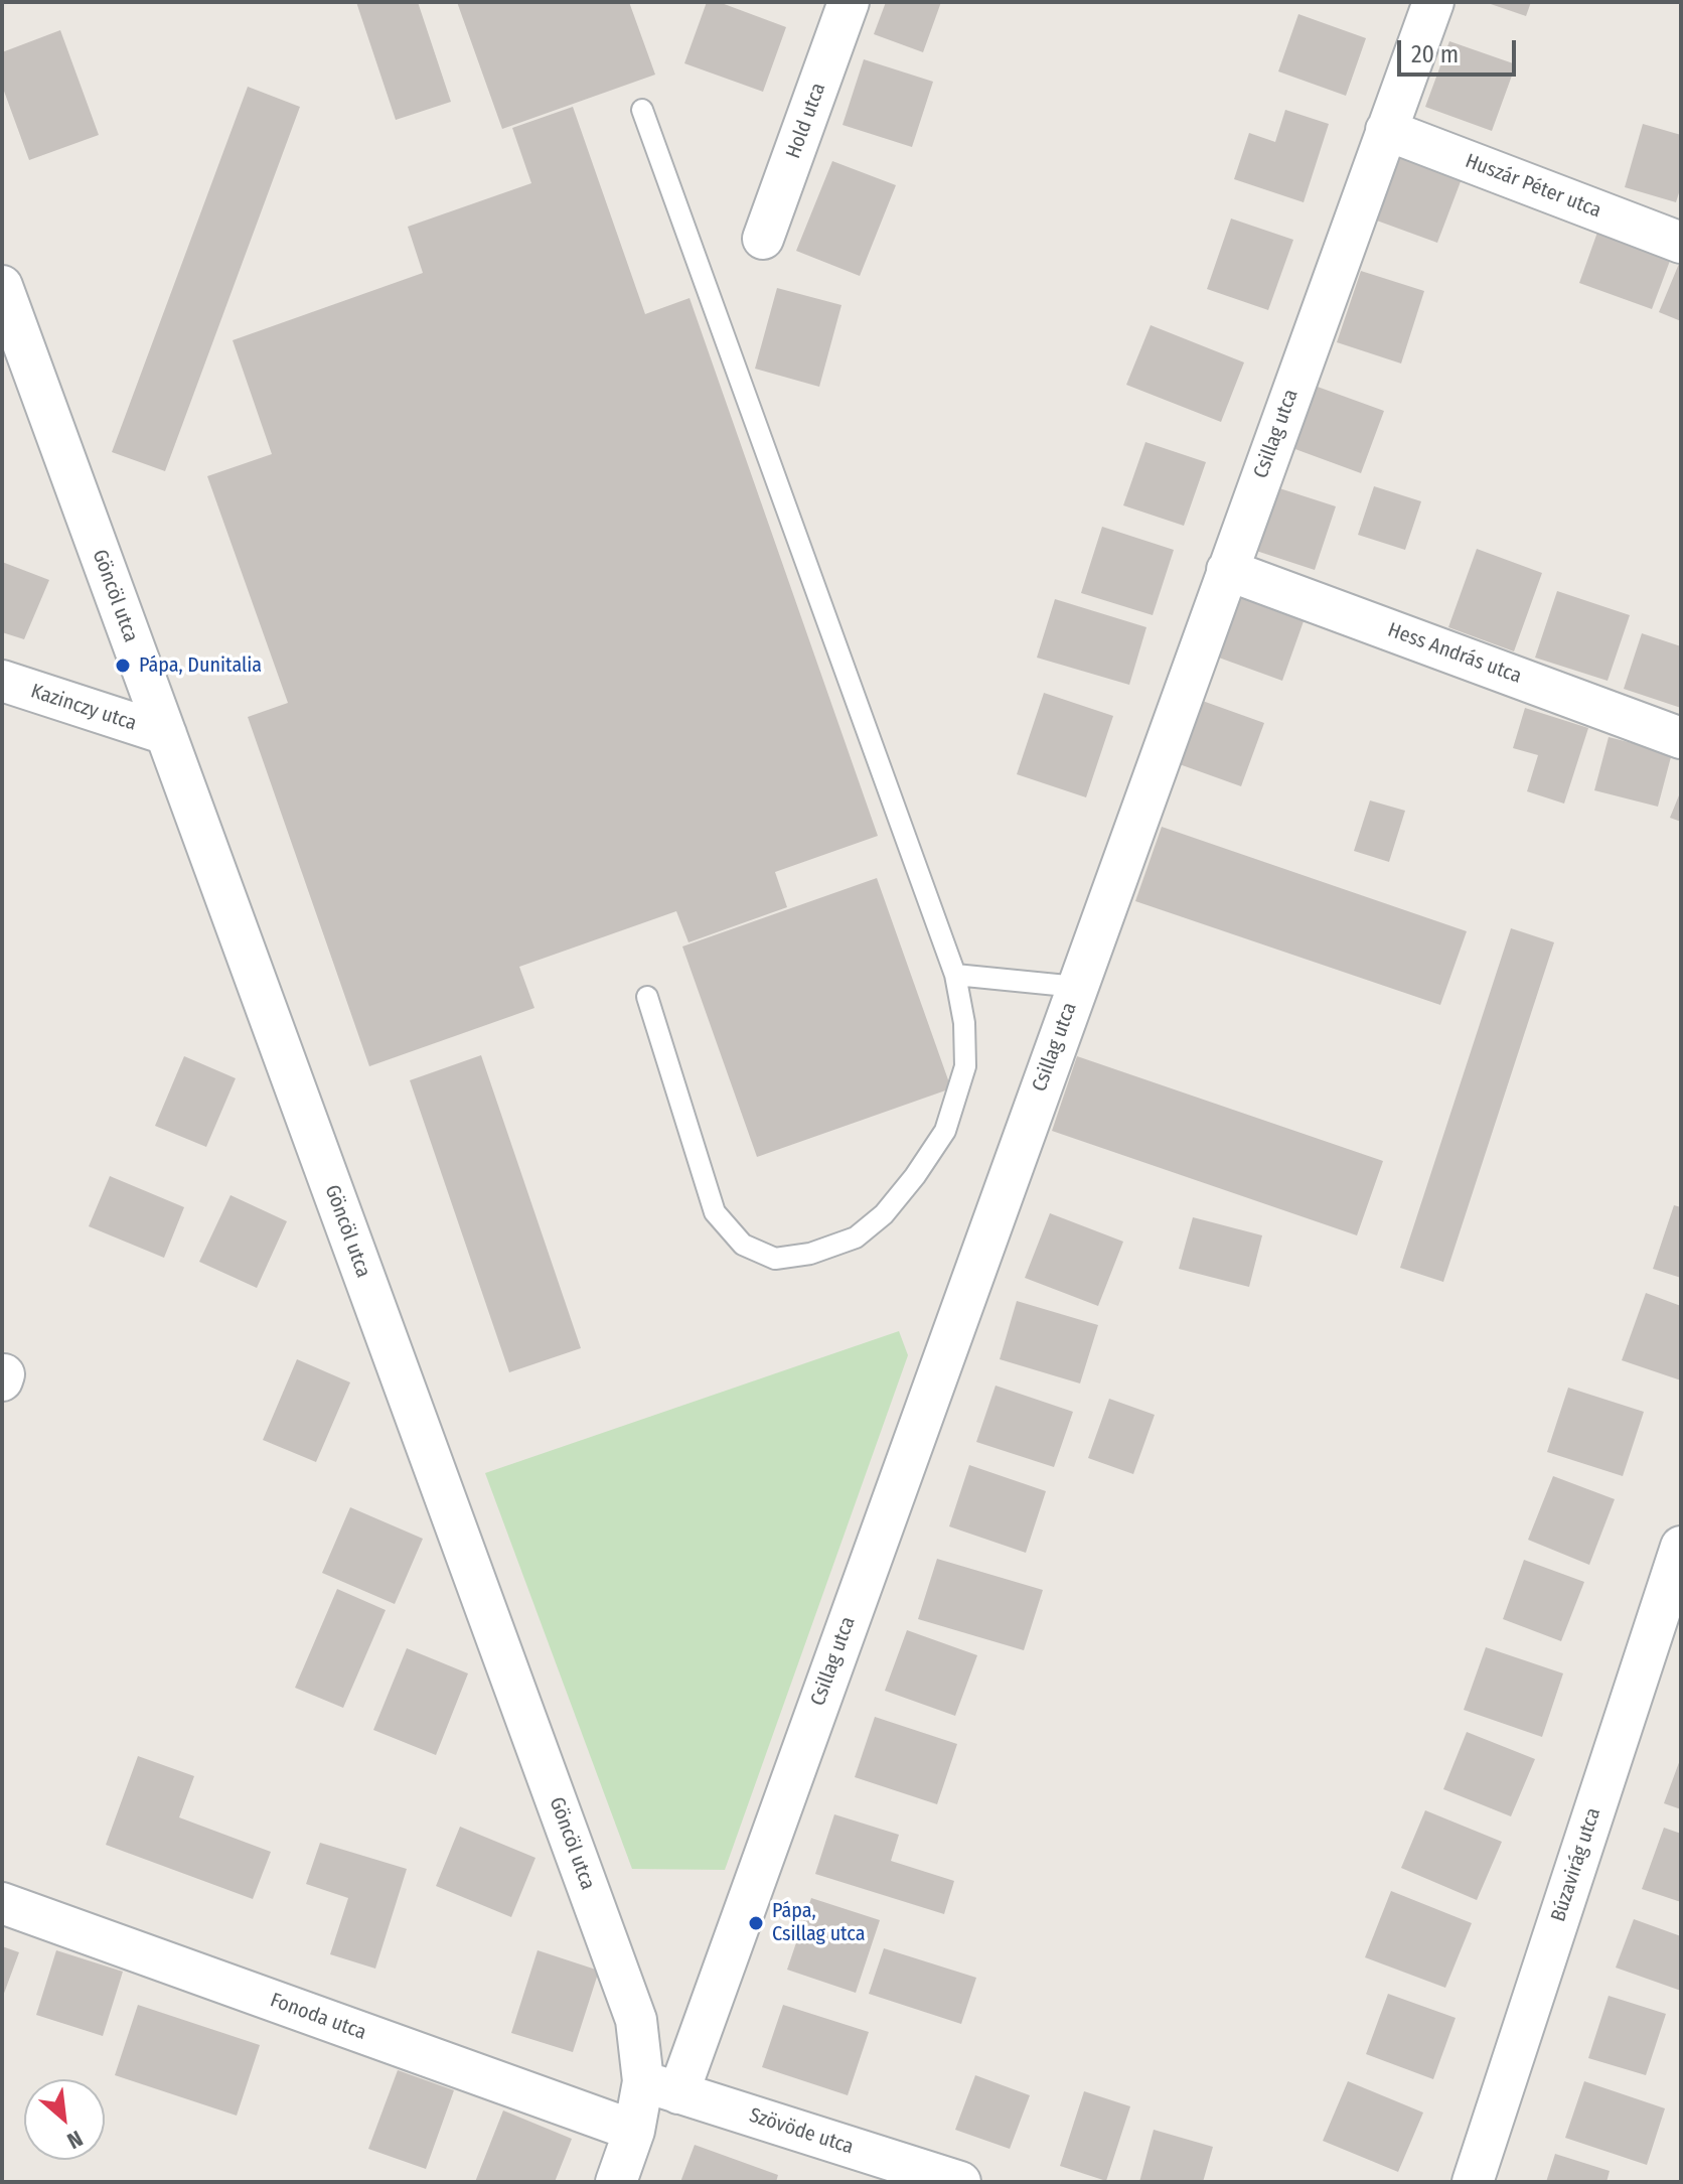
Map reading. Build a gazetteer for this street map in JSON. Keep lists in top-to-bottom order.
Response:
{
  "streets": {
    "street": [
      "Hold utca",
      "Huszár Péter utca",
      "Csillag utca",
      "Göncöl utca",
      "Hess András utca",
      "Kazinczy utca",
      "Búzavirág utca",
      "Fonoda utca",
      "Szövöde utca"
    ]
  },
  "crossings": [
    ["Huszár Péter utca", "Csillag utca"],
    ["Csillag utca", "Göncöl utca"],
    ["Csillag utca", "Hess András utca"],
    ["Csillag utca", "Szövöde utca"],
    ["Göncöl utca", "Kazinczy utca"],
    ["Göncöl utca", "Fonoda utca"],
    ["Göncöl utca", "Szövöde utca"]
  ],
  "places": ["Pápa, Dunitalia", "Pápa, Csillag utca"],
  "scale_bar": "20 m",
  "north": "bottom right"
}
